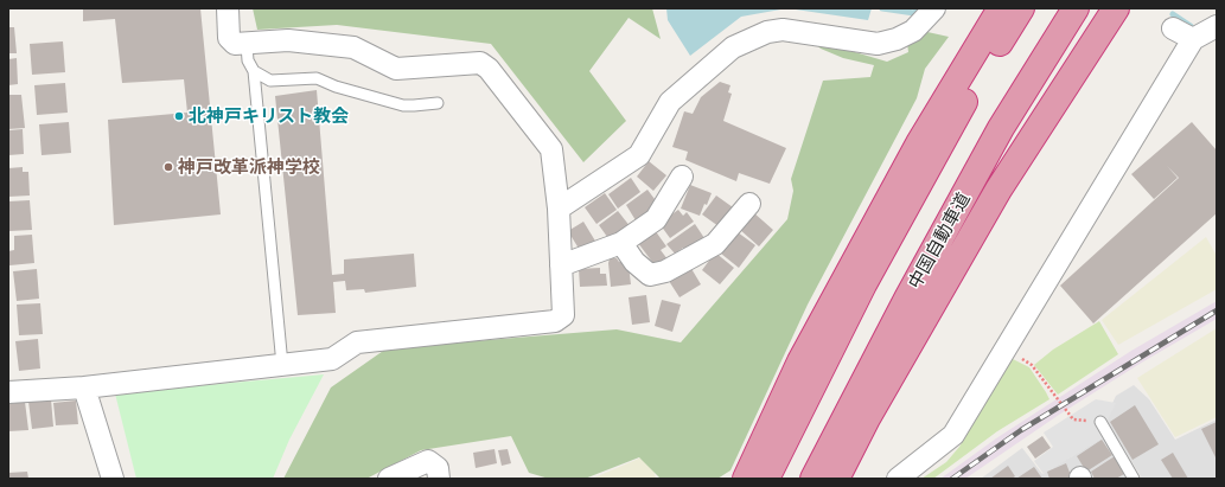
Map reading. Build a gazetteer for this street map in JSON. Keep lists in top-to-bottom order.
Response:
{
  "streets": {
    "highway": ["中国自動車道"]
  },
  "places": ["北神戸キリスト教会", "神戸改革派神学校"]
}
